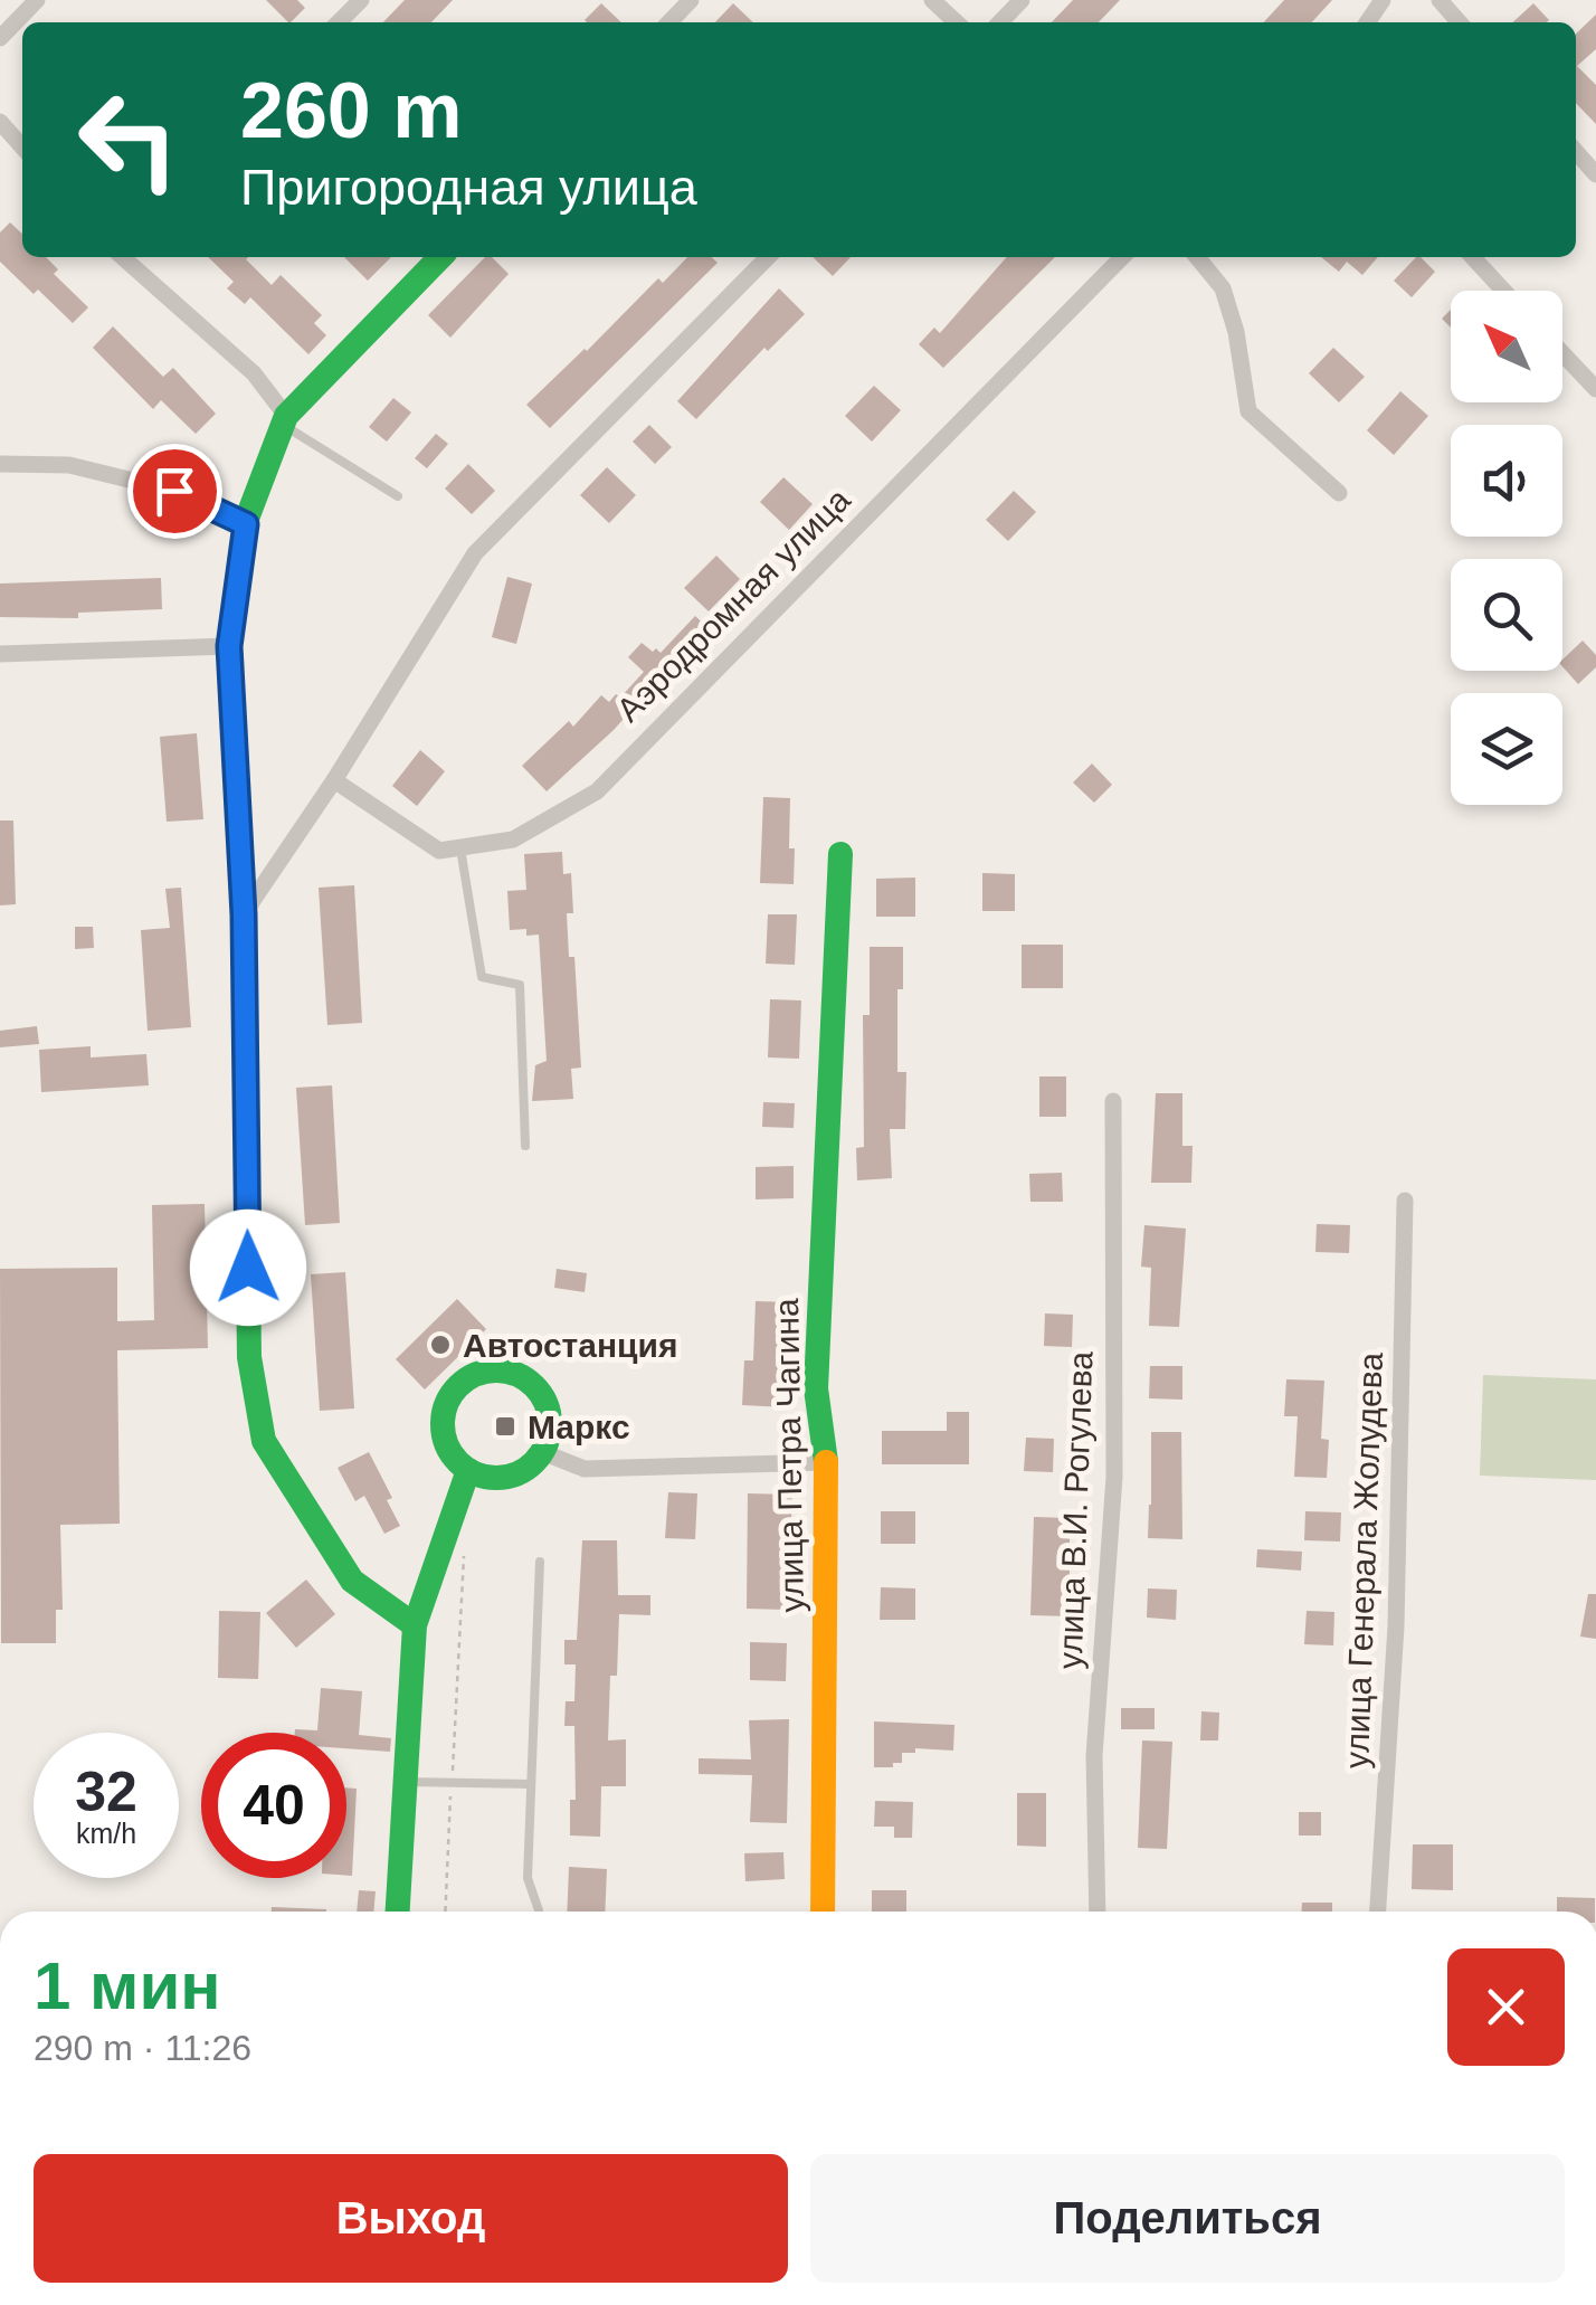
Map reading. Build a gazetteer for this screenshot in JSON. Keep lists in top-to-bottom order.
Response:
{
  "streets": {
    "street": [
      "Аэродромная улица",
      "улица Петра Чагина",
      "улица В.И. Рогулева",
      "улица Генерала Жолудева"
    ]
  },
  "places": {
    "other": ["Автостанция"],
    "transit": ["Маркс"]
  },
  "north": "top left",
  "page": {
    "turn": ["260 m", "Пригородная улица"],
    "speed": "32 km/h",
    "limit": "40",
    "heading": ["1 мин", "290 m · 11:26"],
    "buttons": ["Выход", "Поделиться"]
  }
}
